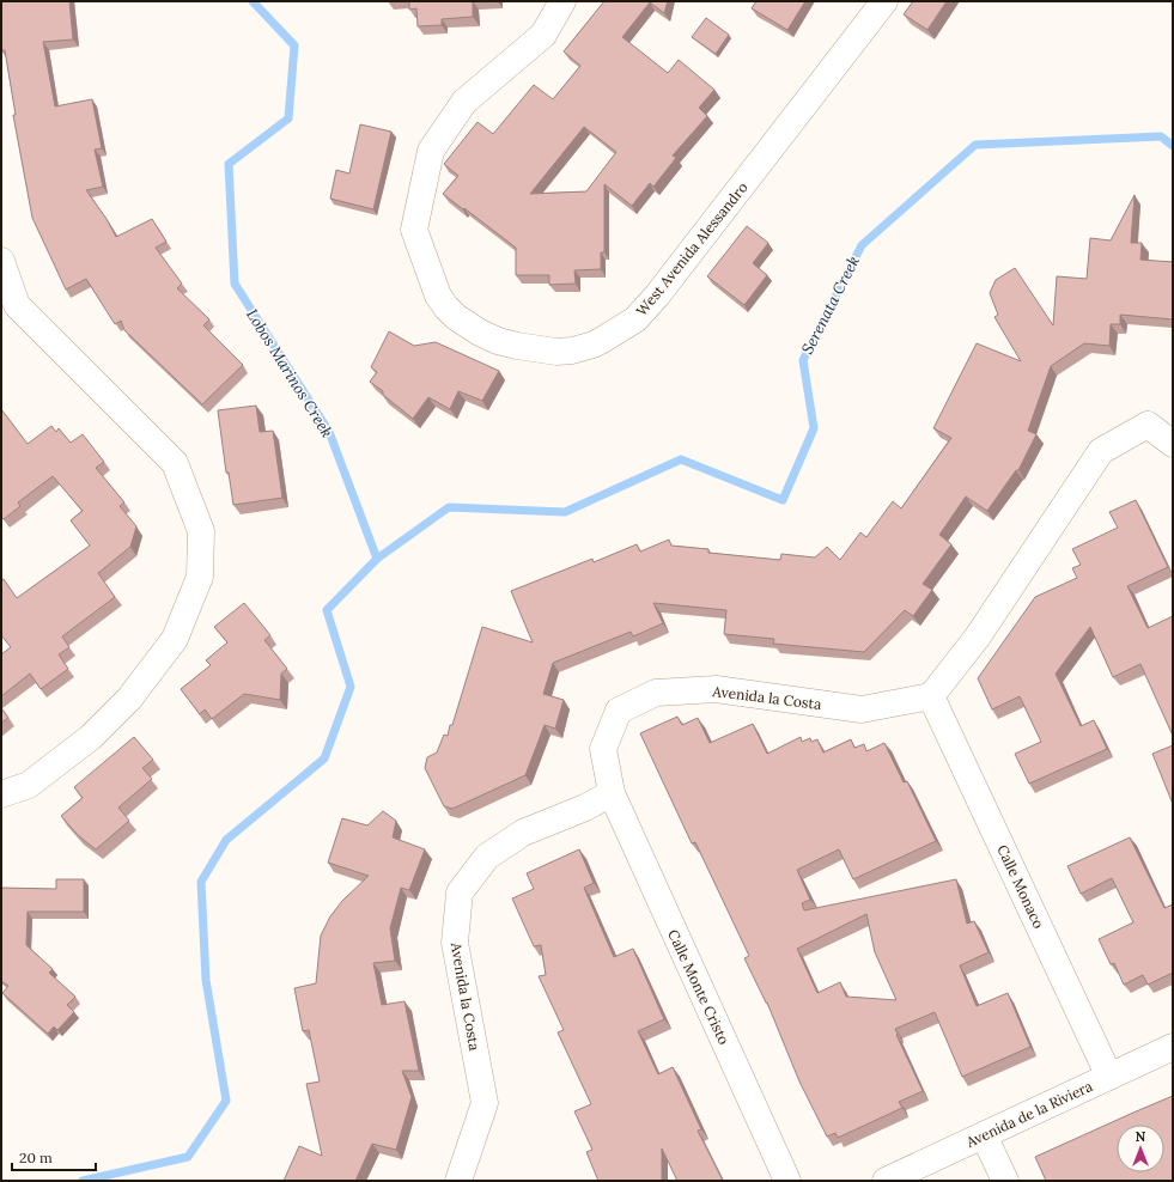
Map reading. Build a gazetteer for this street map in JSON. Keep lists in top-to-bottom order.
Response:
{
  "streets": {
    "street": [
      "West Avenida Alessandro",
      "Avenida la Costa",
      "Calle Monaco",
      "Calle Monte Cristo",
      "Avenida de la Riviera"
    ]
  },
  "crossings": [
    ["Avenida la Costa", "Calle Monaco"],
    ["Avenida la Costa", "Calle Monte Cristo"],
    ["Calle Monaco", "Avenida de la Riviera"]
  ],
  "water": ["Serenata Creek", "Lobos Marinos Creek"],
  "scale_bar": "20 m",
  "north": "top"
}
